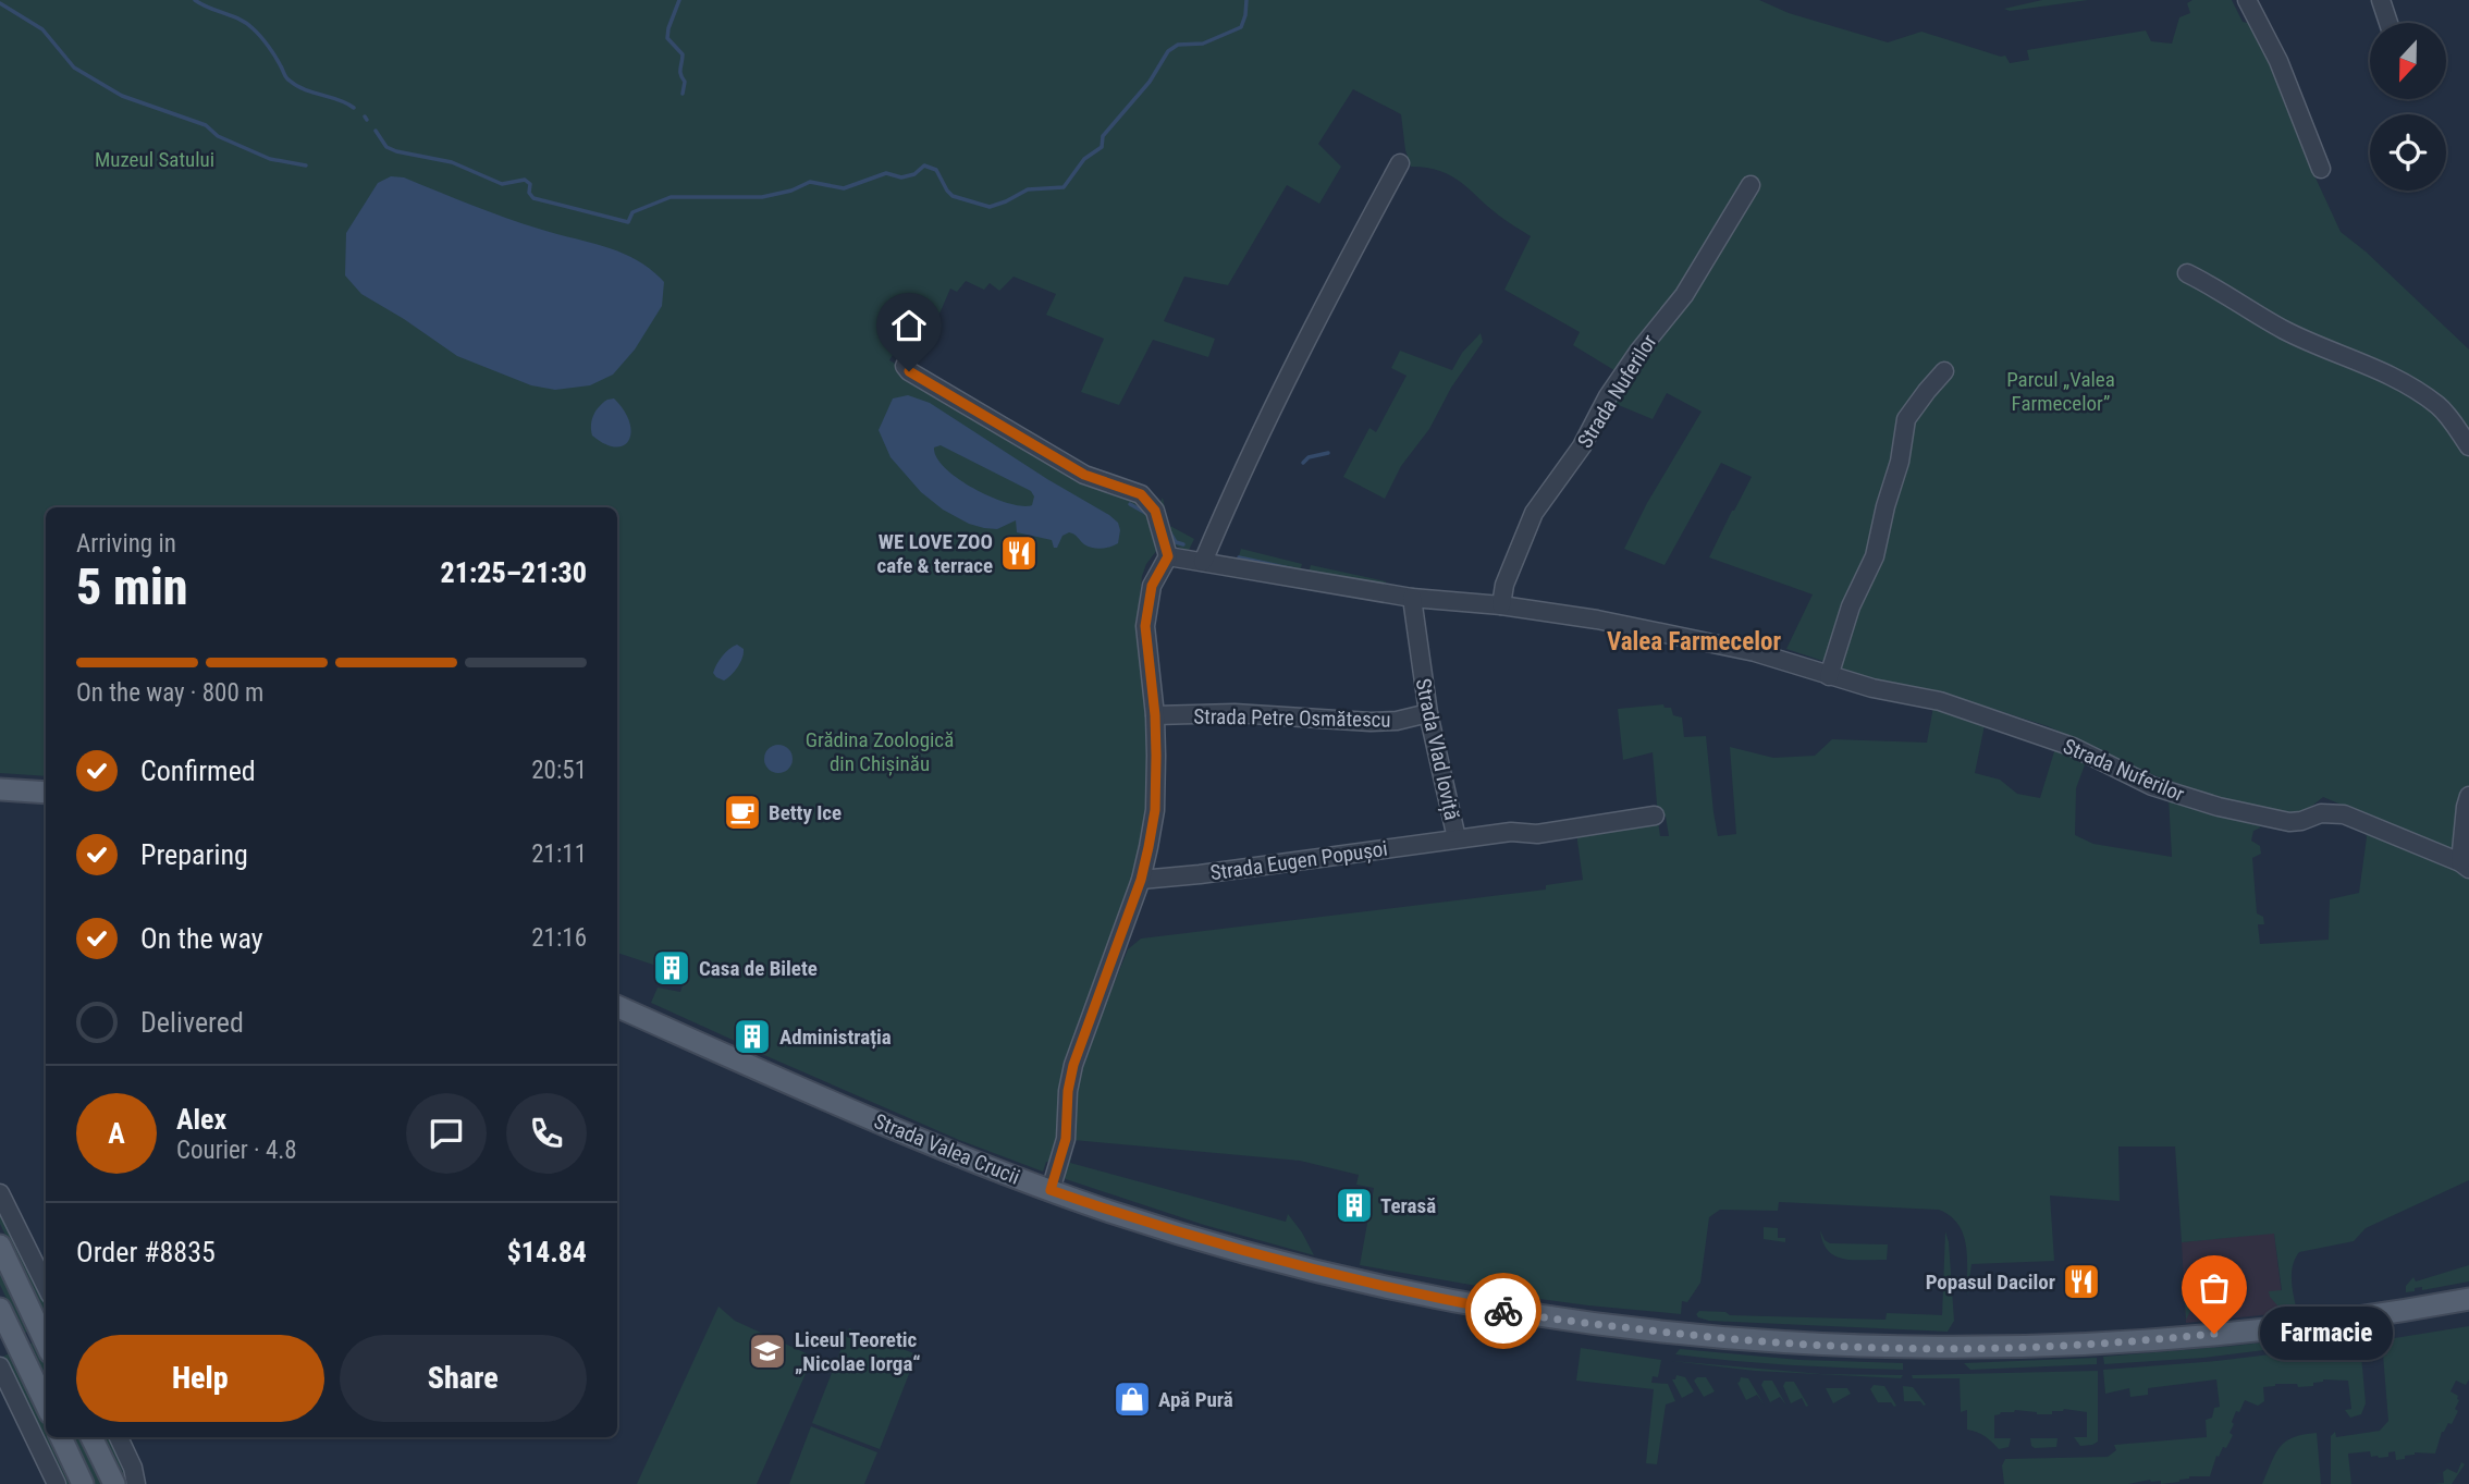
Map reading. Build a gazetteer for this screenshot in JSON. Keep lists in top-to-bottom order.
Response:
{
  "streets": {
    "main road": ["Strada Valea Crucii"],
    "street": [
      "Strada Nuferilor",
      "Strada Petre Osmătescu",
      "Strada Vlad Ioviță",
      "Strada Eugen Popușoi"
    ]
  },
  "crossings": [
    ["Strada Nuferilor", "Strada Vlad Ioviță"],
    ["Strada Petre Osmătescu", "Strada Vlad Ioviță"],
    ["Strada Vlad Ioviță", "Strada Eugen Popușoi"]
  ],
  "districts": ["Valea Farmecelor"],
  "parks": ["Muzeul Satului", "Parcul „Valea Farmecelor”", "Grădina Zoologică din Chișinău"],
  "places": {
    "restaurant": ["WE LOVE ZOO cafe & terrace", "Popasul Dacilor"],
    "cafe": ["Betty Ice"],
    "building": ["Casa de Bilete", "Administrația", "Terasă"],
    "other": ["Farmacie"],
    "school or university": ["Liceul Teoretic „Nicolae Iorga“"],
    "shop": ["Apă Pură"]
  },
  "north": "bottom",
  "page": {
    "heading": ["5 min", "Arriving in", "21:25–21:30"],
    "panel": [
      "Alex",
      "Courier · 4.8",
      "Order #8835",
      "$14.84"
    ],
    "bar": "On the way · 800 m",
    "list": [
      ["Confirmed", "20:51"],
      ["Preparing", "21:11"],
      ["On the way", "21:16"],
      "Delivered"
    ],
    "round": "A",
    "bubble": "Farmacie",
    "buttons": ["Help", "Share"]
  }
}
